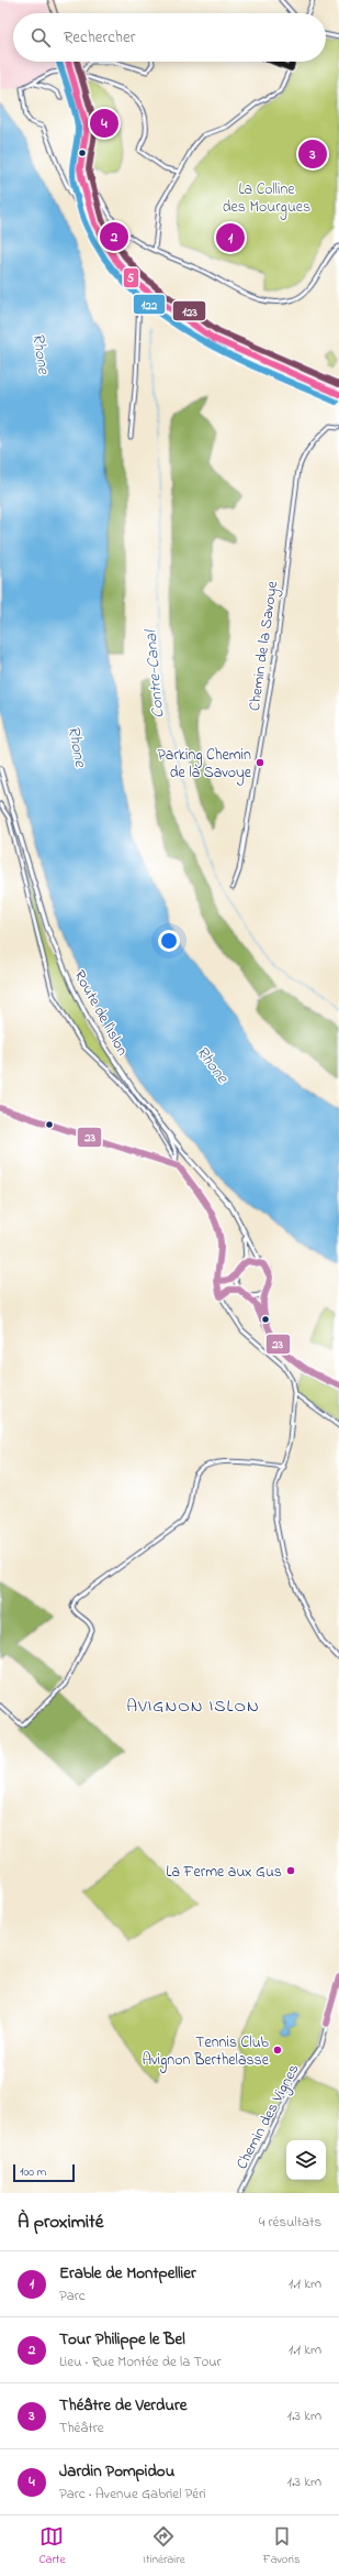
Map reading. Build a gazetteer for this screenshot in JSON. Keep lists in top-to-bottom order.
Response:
{
  "streets": {
    "street": ["Chemin de la Savoye", "Route de l'Islon", "Chemin des Vignes"]
  },
  "districts": ["AVIGNON ISLON"],
  "water": ["Rhone", "Contre-Canal"],
  "parks": ["La Colline des Mourgues"],
  "places": ["Parking Chemin de la Savoye", "La Ferme aux Gus", "Tennis Club Avignon Berthelasse"],
  "lines": [
    "transit line 5",
    "transit line 122",
    "transit line 123",
    "transit line 23"
  ],
  "scale_bar": "100 m",
  "page": {
    "search": "Rechercher",
    "pins": [
      "4",
      "3",
      "2",
      "1"
    ],
    "scale": "100 m",
    "heading": ["À proximité", "4 résultats"],
    "list": [
      {
        "mark": "1",
        "name": "Erable de Montpellier",
        "note": "Parc",
        "value": "1.1 km"
      },
      {
        "mark": "2",
        "name": "Tour Philippe le Bel",
        "note": "Lieu · Rue Montée de la Tour",
        "value": "1.1 km"
      },
      {
        "mark": "3",
        "name": "Théâtre de Verdure",
        "note": "Théâtre",
        "value": "1.3 km"
      },
      {
        "mark": "4",
        "name": "Jardin Pompidou",
        "note": "Parc · Avenue Gabriel Péri",
        "value": "1.3 km"
      }
    ],
    "nav": ["Carte", "Itinéraire", "Favoris"]
  }
}
